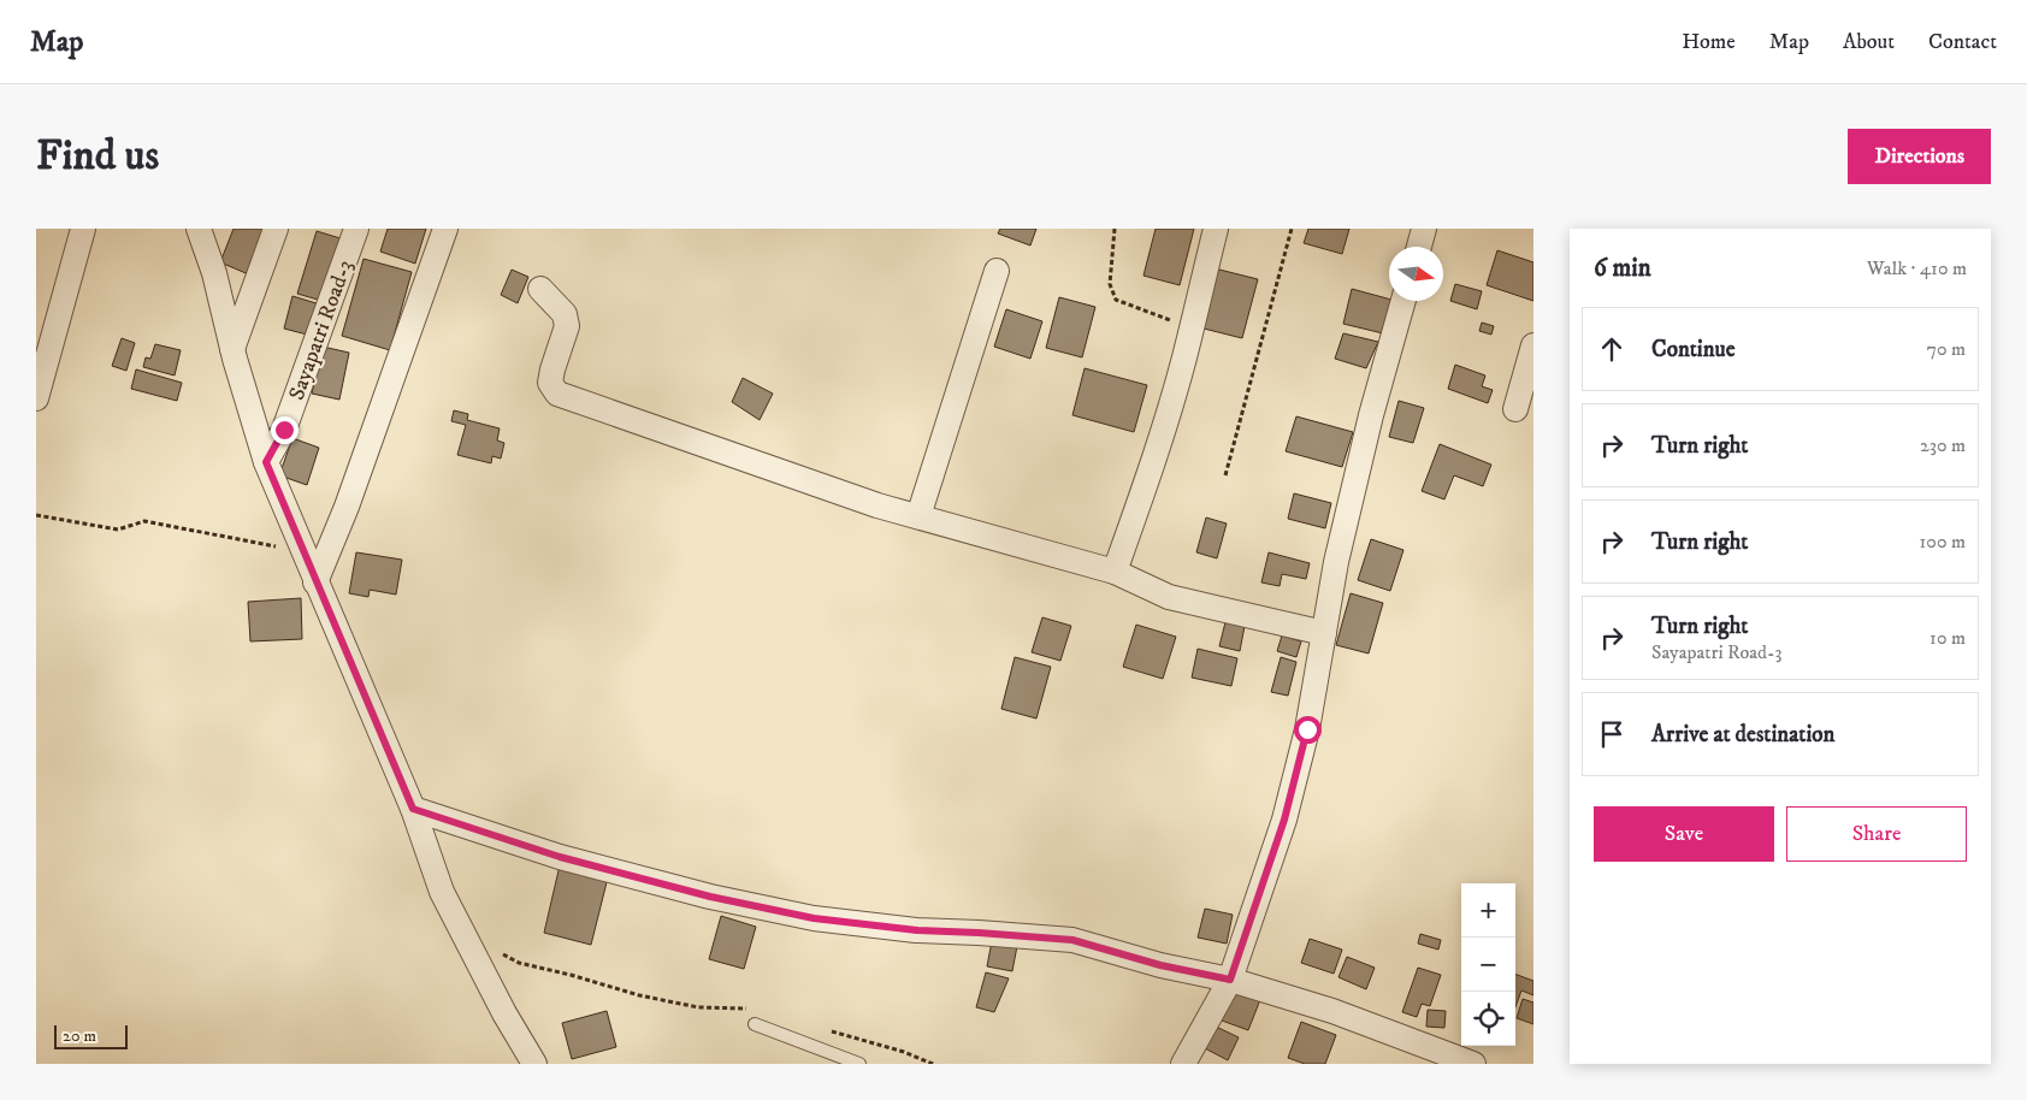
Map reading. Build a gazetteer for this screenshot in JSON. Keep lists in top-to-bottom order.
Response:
{
  "streets": {
    "street": ["Sayapatri Road-3"]
  },
  "scale_bar": "20 m",
  "north": "right",
  "page": {
    "header": "Map",
    "nav": [
      "Home",
      "Map",
      "About",
      "Contact"
    ],
    "buttons": [
      "Directions",
      ["Save", "Share"]
    ],
    "title": "Find us",
    "heading": ["6 min", "Walk · 410 m"],
    "list": [
      ["Continue", "70 m"],
      ["Turn right", "230 m"],
      ["Turn right", "100 m"],
      ["Turn right", "Sayapatri Road-3", "10 m"],
      "Arrive at destination"
    ],
    "map_buttons": ["+", "−"],
    "scale": "20 m"
  }
}
